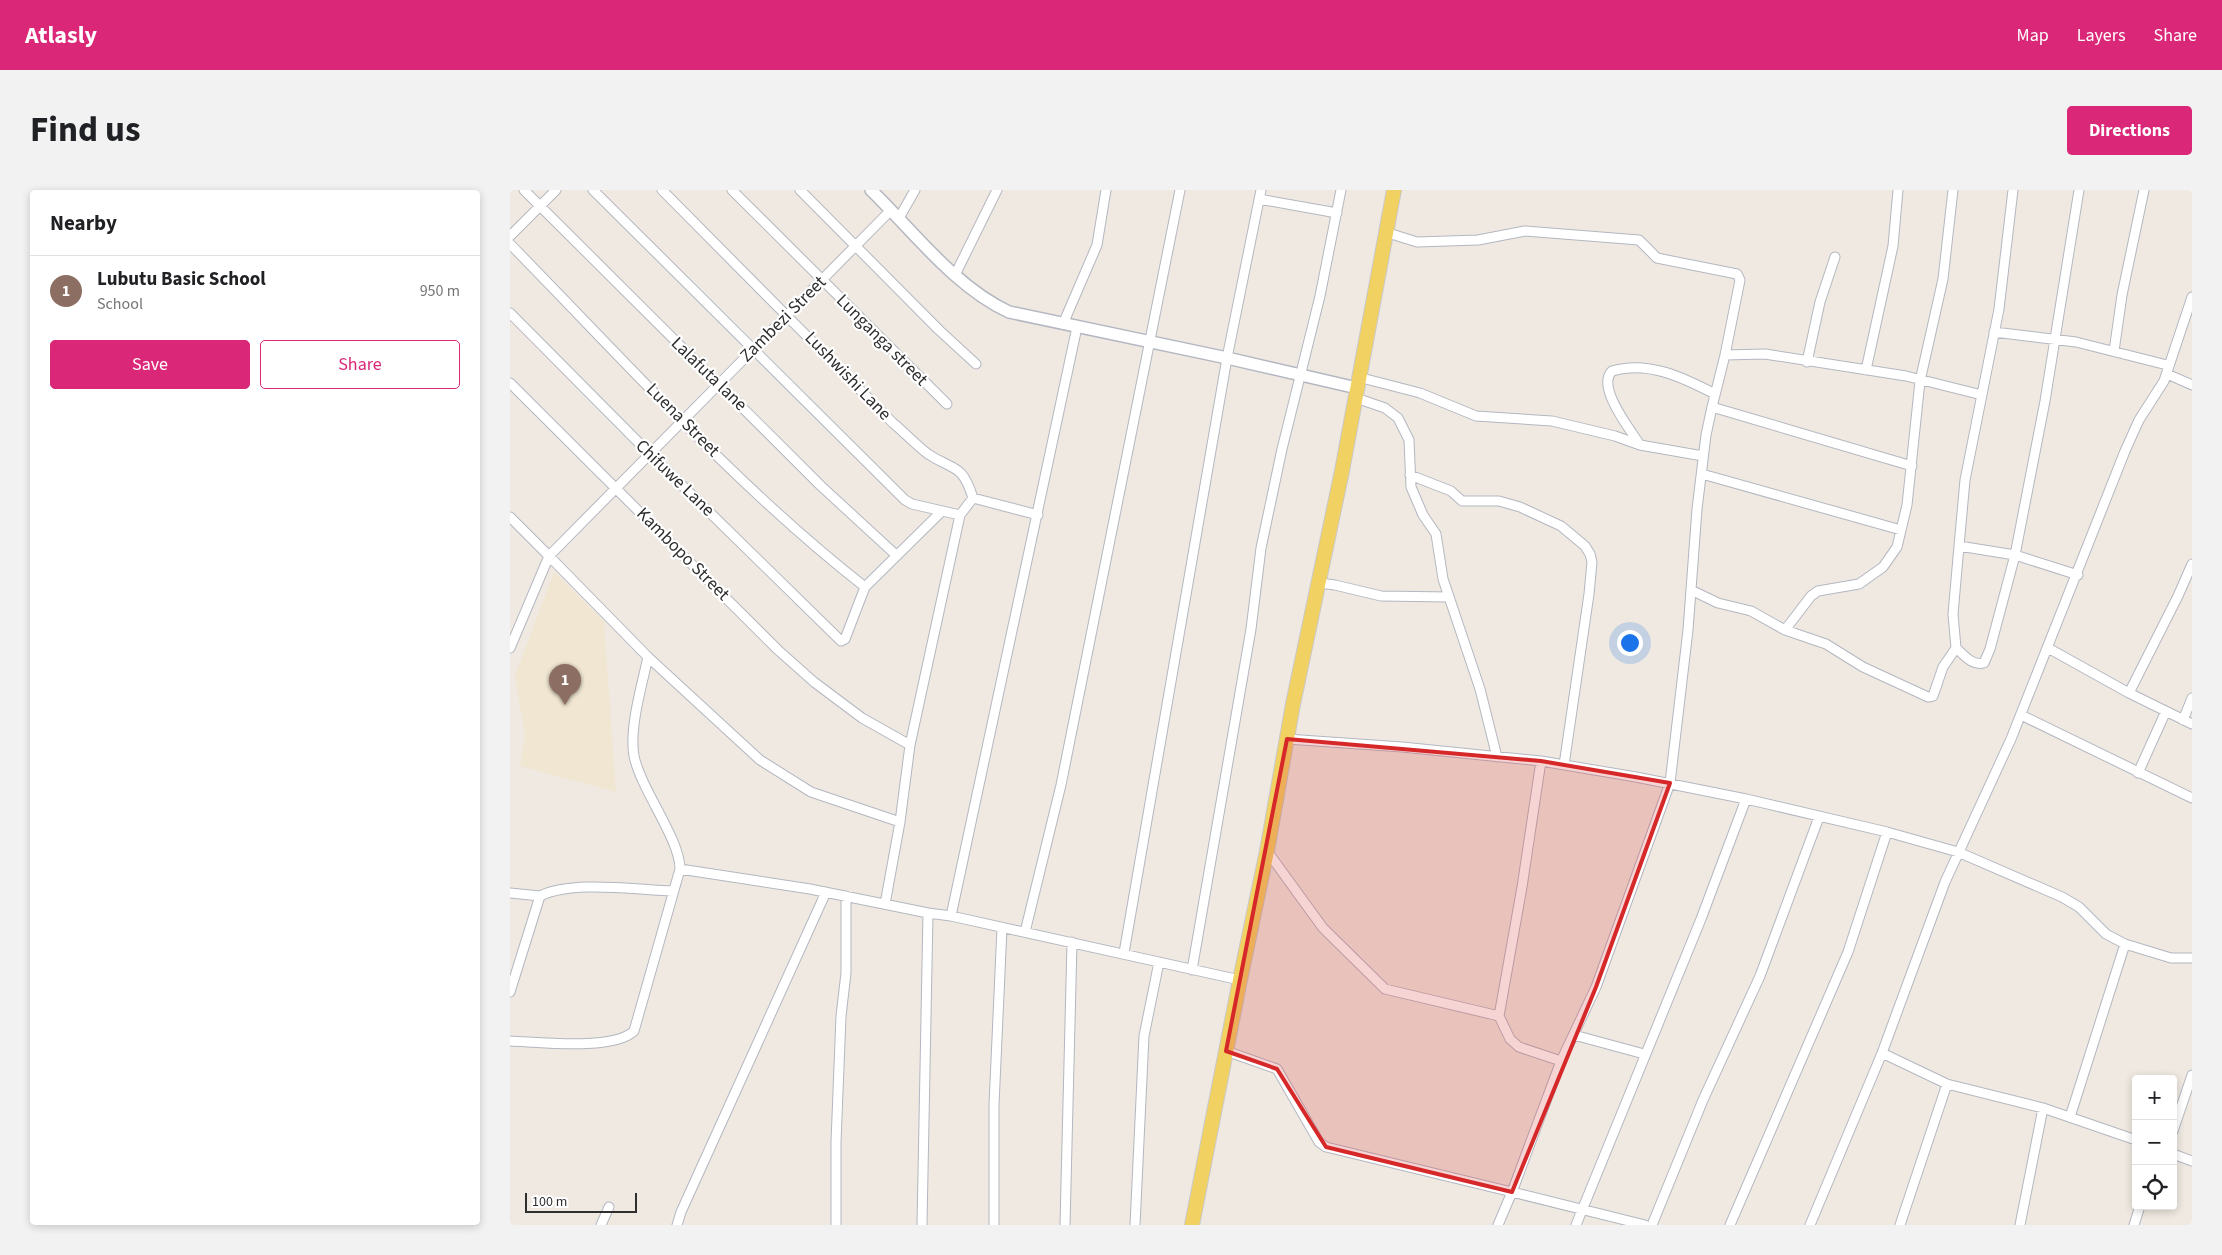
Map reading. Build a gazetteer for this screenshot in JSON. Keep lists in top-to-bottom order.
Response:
{
  "streets": {
    "street": [
      "Zambezi Street",
      "Lunganga street",
      "Lalafuta lane",
      "Lushwishi Lane",
      "Luena Street",
      "Chifuwe Lane",
      "Kambopo Street"
    ]
  },
  "crossings": [
    ["Zambezi Street", "Lunganga street"],
    ["Zambezi Street", "Lalafuta lane"],
    ["Zambezi Street", "Lushwishi Lane"],
    ["Zambezi Street", "Luena Street"],
    ["Zambezi Street", "Chifuwe Lane"],
    ["Zambezi Street", "Kambopo Street"],
    ["Luena Street", "Chifuwe Lane"]
  ],
  "scale_bar": "100 m",
  "page": {
    "header": "Atlasly",
    "nav": ["Map", "Layers", "Share"],
    "title": "Find us",
    "buttons": [
      "Directions",
      ["Save", "Share"]
    ],
    "heading": "Nearby",
    "list": [
      {
        "mark": "1",
        "name": "Lubutu Basic School",
        "note": "School",
        "value": "950 m"
      }
    ],
    "pins": "1",
    "map_buttons": ["+", "−"],
    "scale": "100 m"
  }
}
